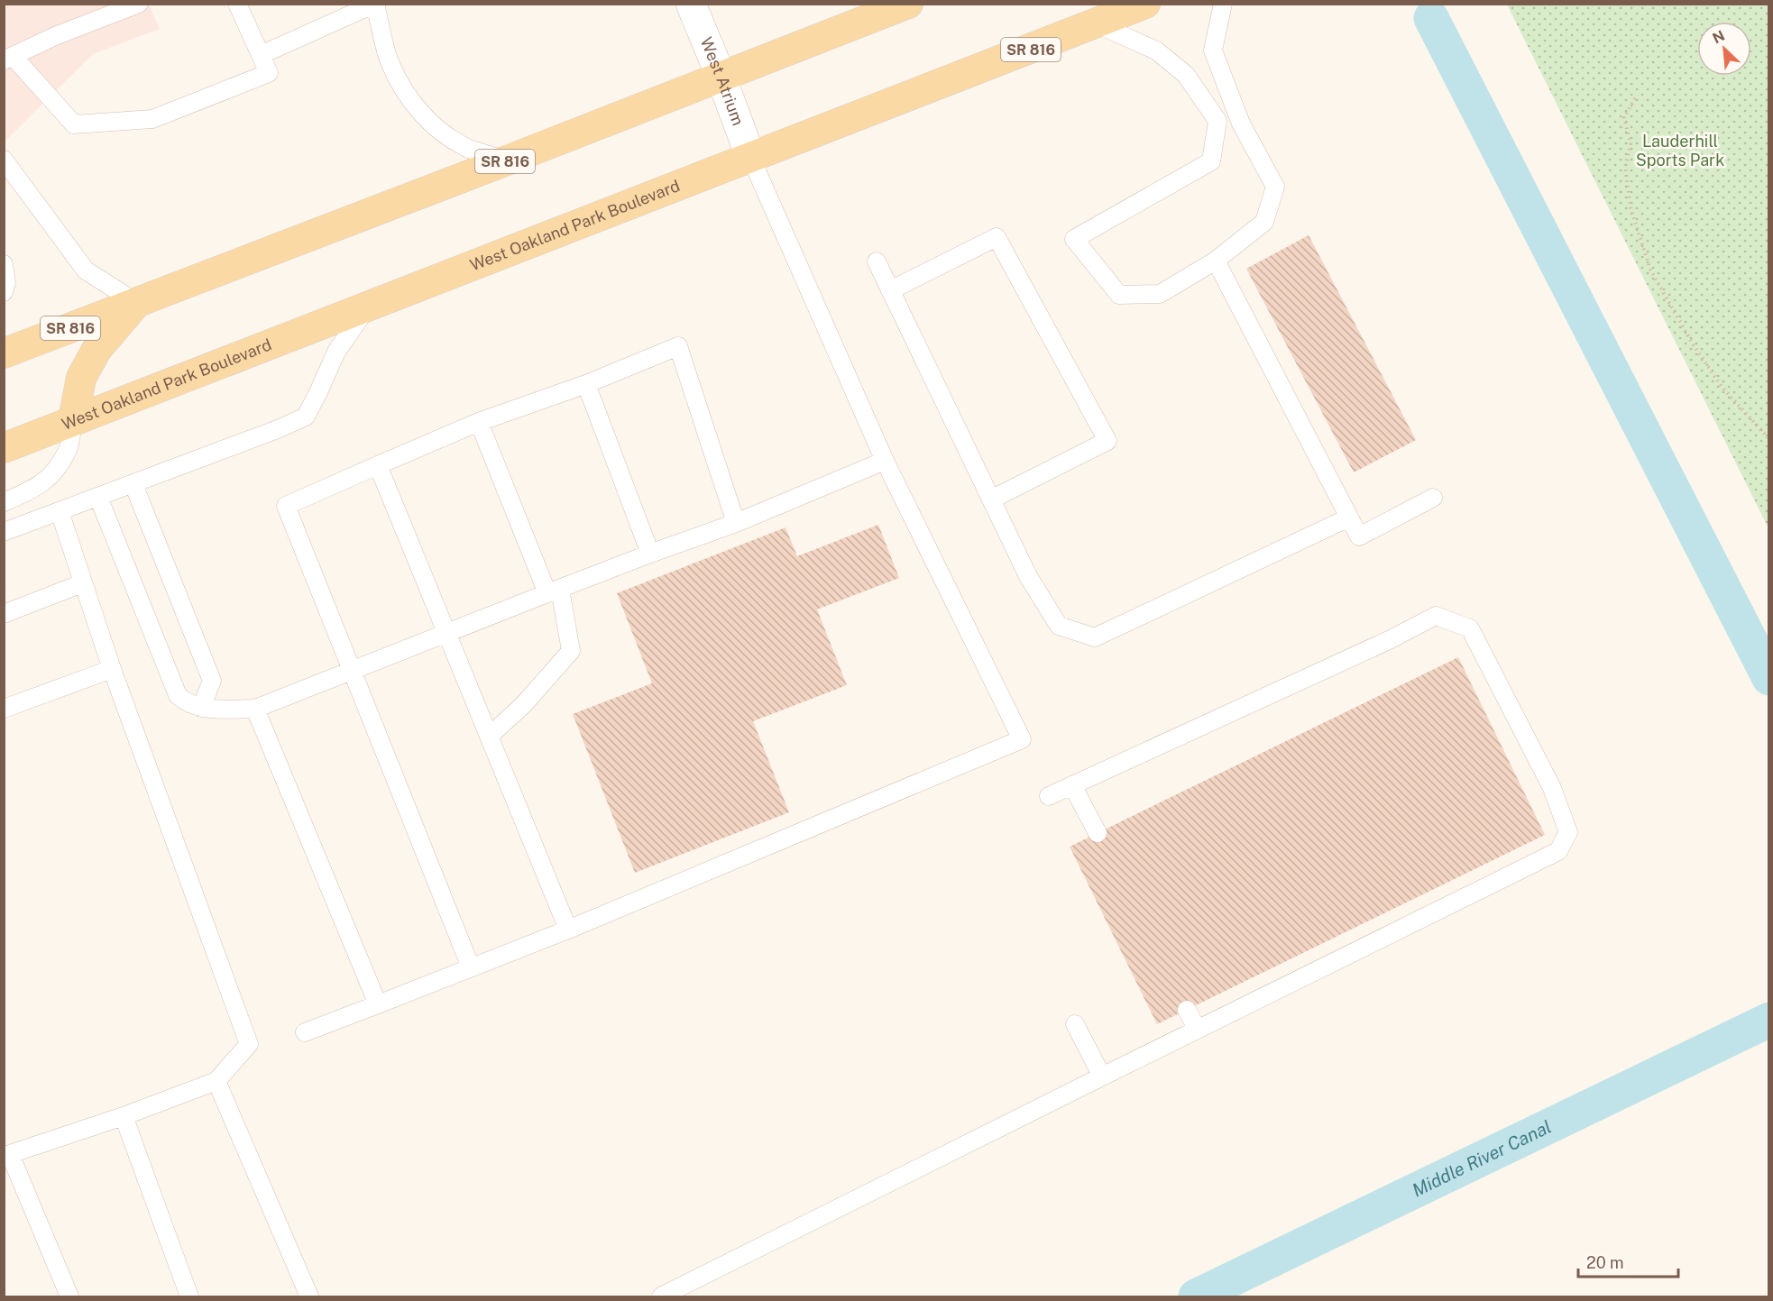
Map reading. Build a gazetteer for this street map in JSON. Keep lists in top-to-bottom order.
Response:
{
  "streets": {
    "main road": ["SR 816", "West Oakland Park Boulevard"],
    "street": ["West Atrium"]
  },
  "crossings": [
    ["SR 816", "West Atrium"],
    ["West Atrium", "West Oakland Park Boulevard"]
  ],
  "water": ["Middle River Canal"],
  "parks": ["Lauderhill Sports Park"],
  "scale_bar": "20 m",
  "north": "top left"
}
